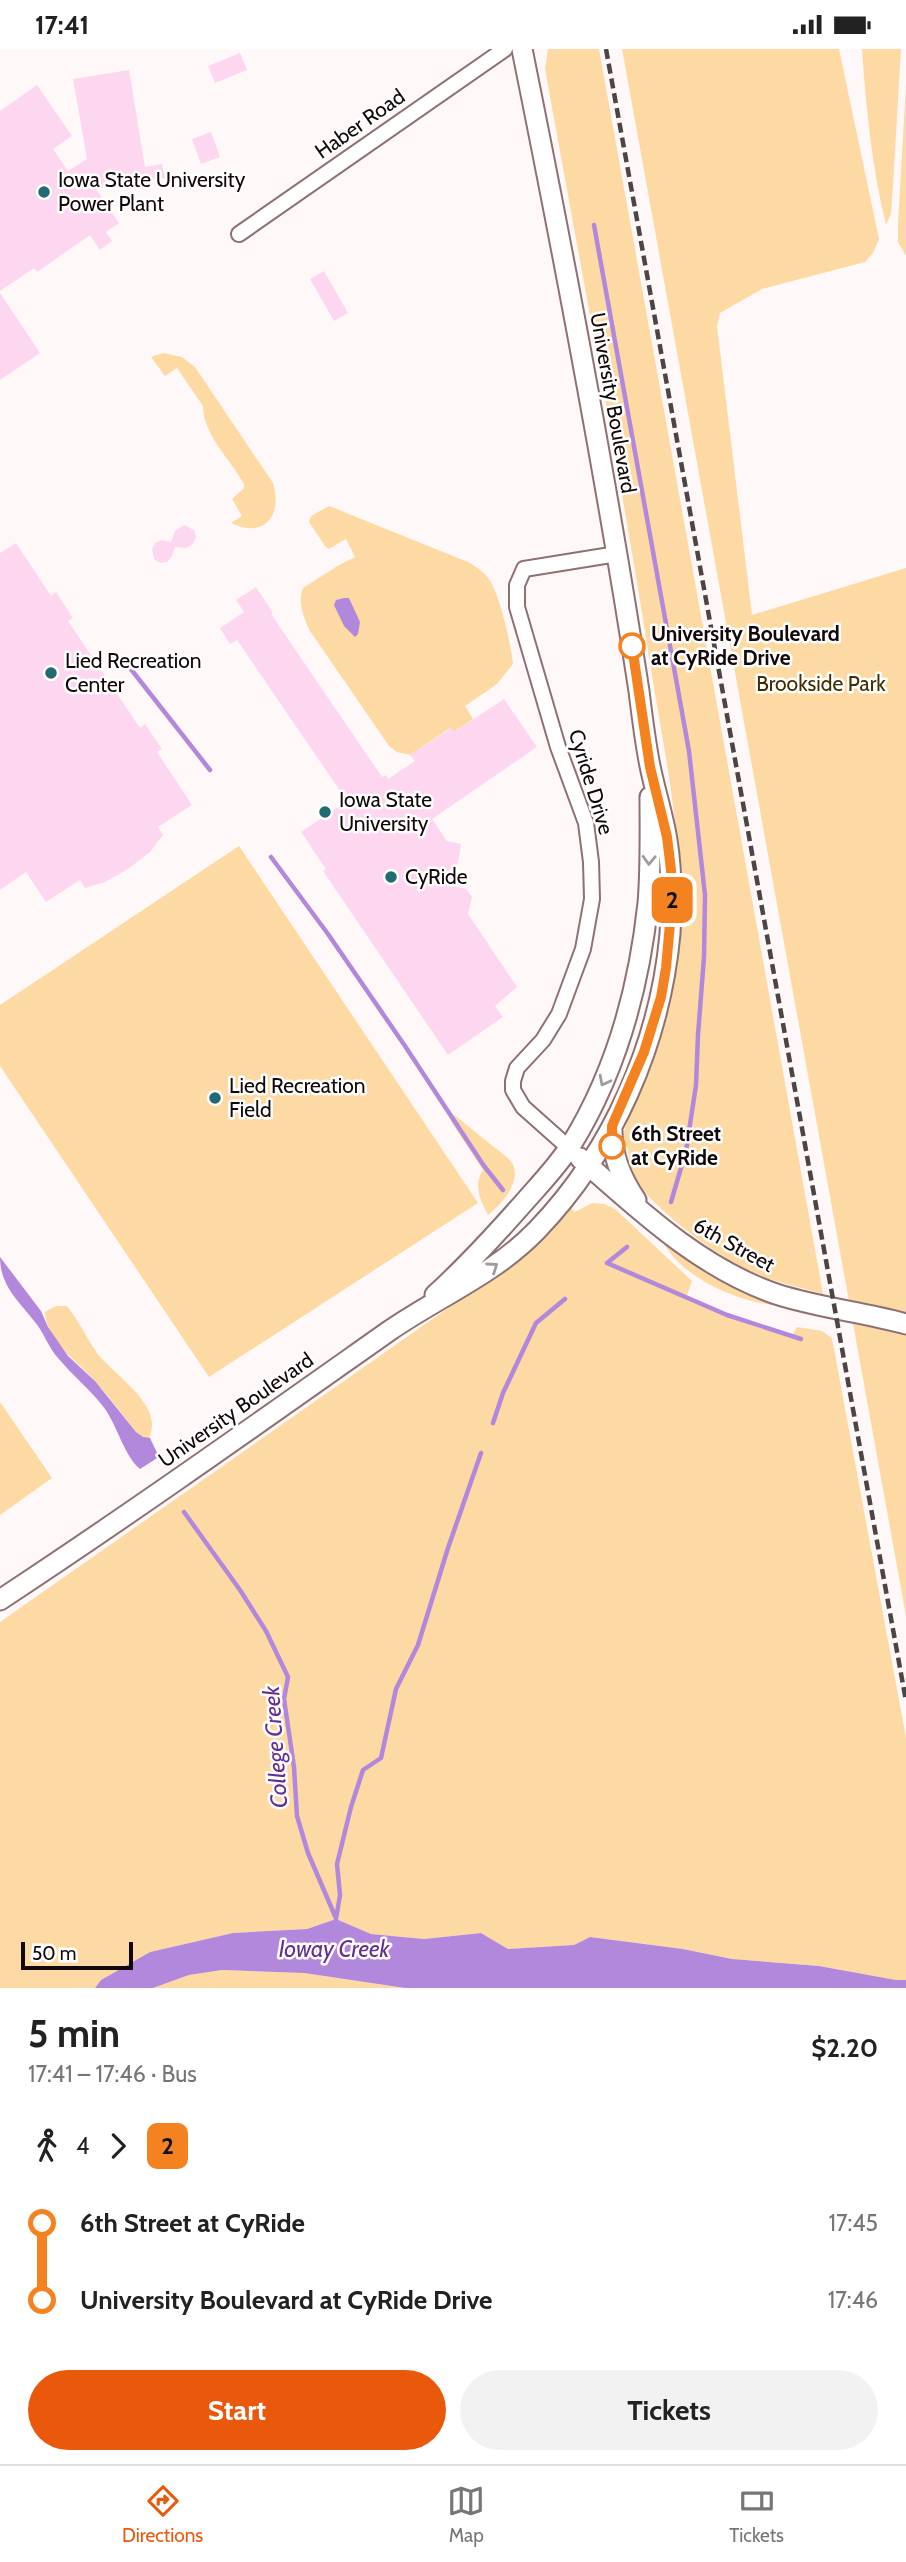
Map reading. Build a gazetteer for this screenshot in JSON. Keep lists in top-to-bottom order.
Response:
{
  "streets": {
    "main road": ["University Boulevard", "6th Street"],
    "street": ["Haber Road", "Cyride Drive"]
  },
  "crossings": [
    ["University Boulevard", "Cyride Drive"],
    ["University Boulevard", "6th Street"],
    ["Cyride Drive", "6th Street"]
  ],
  "water": ["College Creek", "Ioway Creek"],
  "parks": ["Brookside Park"],
  "places": [
    "Iowa State University Power Plant",
    "University Boulevard at CyRide Drive",
    "Lied Recreation Center",
    "Iowa State University",
    "CyRide",
    "Lied Recreation Field",
    "6th Street at CyRide"
  ],
  "lines": ["bus line 2"],
  "scale_bar": "50 m",
  "page": {
    "status": "17:41",
    "on_map": "2",
    "scale": "50 m",
    "heading": ["5 min", "17:41 – 17:46 · Bus", "$2.20"],
    "legs": ["4", "2"],
    "list": [
      {
        "name": "6th Street at CyRide",
        "value": "17:45"
      },
      {
        "name": "University Boulevard at CyRide Drive",
        "value": "17:46"
      }
    ],
    "buttons": ["Start", "Tickets"],
    "tabs": ["Directions", "Map", "Tickets"]
  }
}
